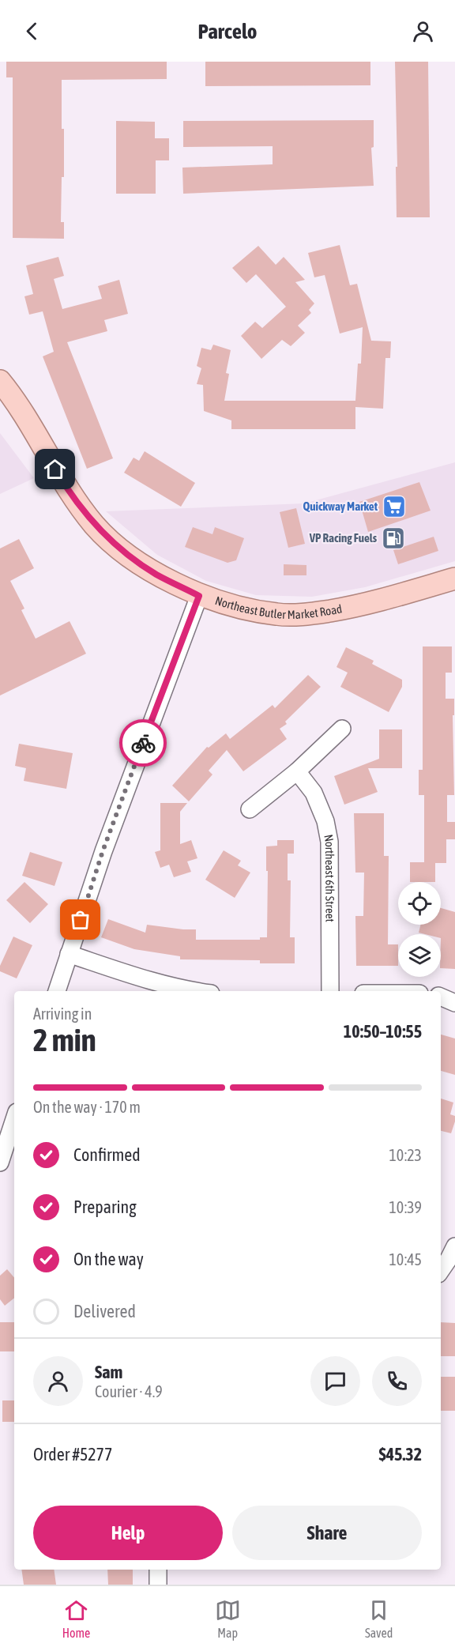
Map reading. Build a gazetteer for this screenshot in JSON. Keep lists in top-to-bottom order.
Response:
{
  "streets": {
    "main road": ["Northeast Butler Market Road"],
    "street": ["Northeast 6th Street"]
  },
  "places": {
    "supermarket": ["Quickway Market"],
    "fuel station": ["VP Racing Fuels"]
  },
  "page": {
    "header": "Parcelo",
    "heading": ["2 min", "Arriving in", "10:50–10:55"],
    "panel": [
      "Sam",
      "Courier · 4.9",
      "Order #5277",
      "$45.32"
    ],
    "bar": "On the way · 170 m",
    "list": [
      ["Confirmed", "10:23"],
      ["Preparing", "10:39"],
      ["On the way", "10:45"],
      "Delivered"
    ],
    "buttons": ["Help", "Share"],
    "tabs": ["Home", "Map", "Saved"]
  }
}
